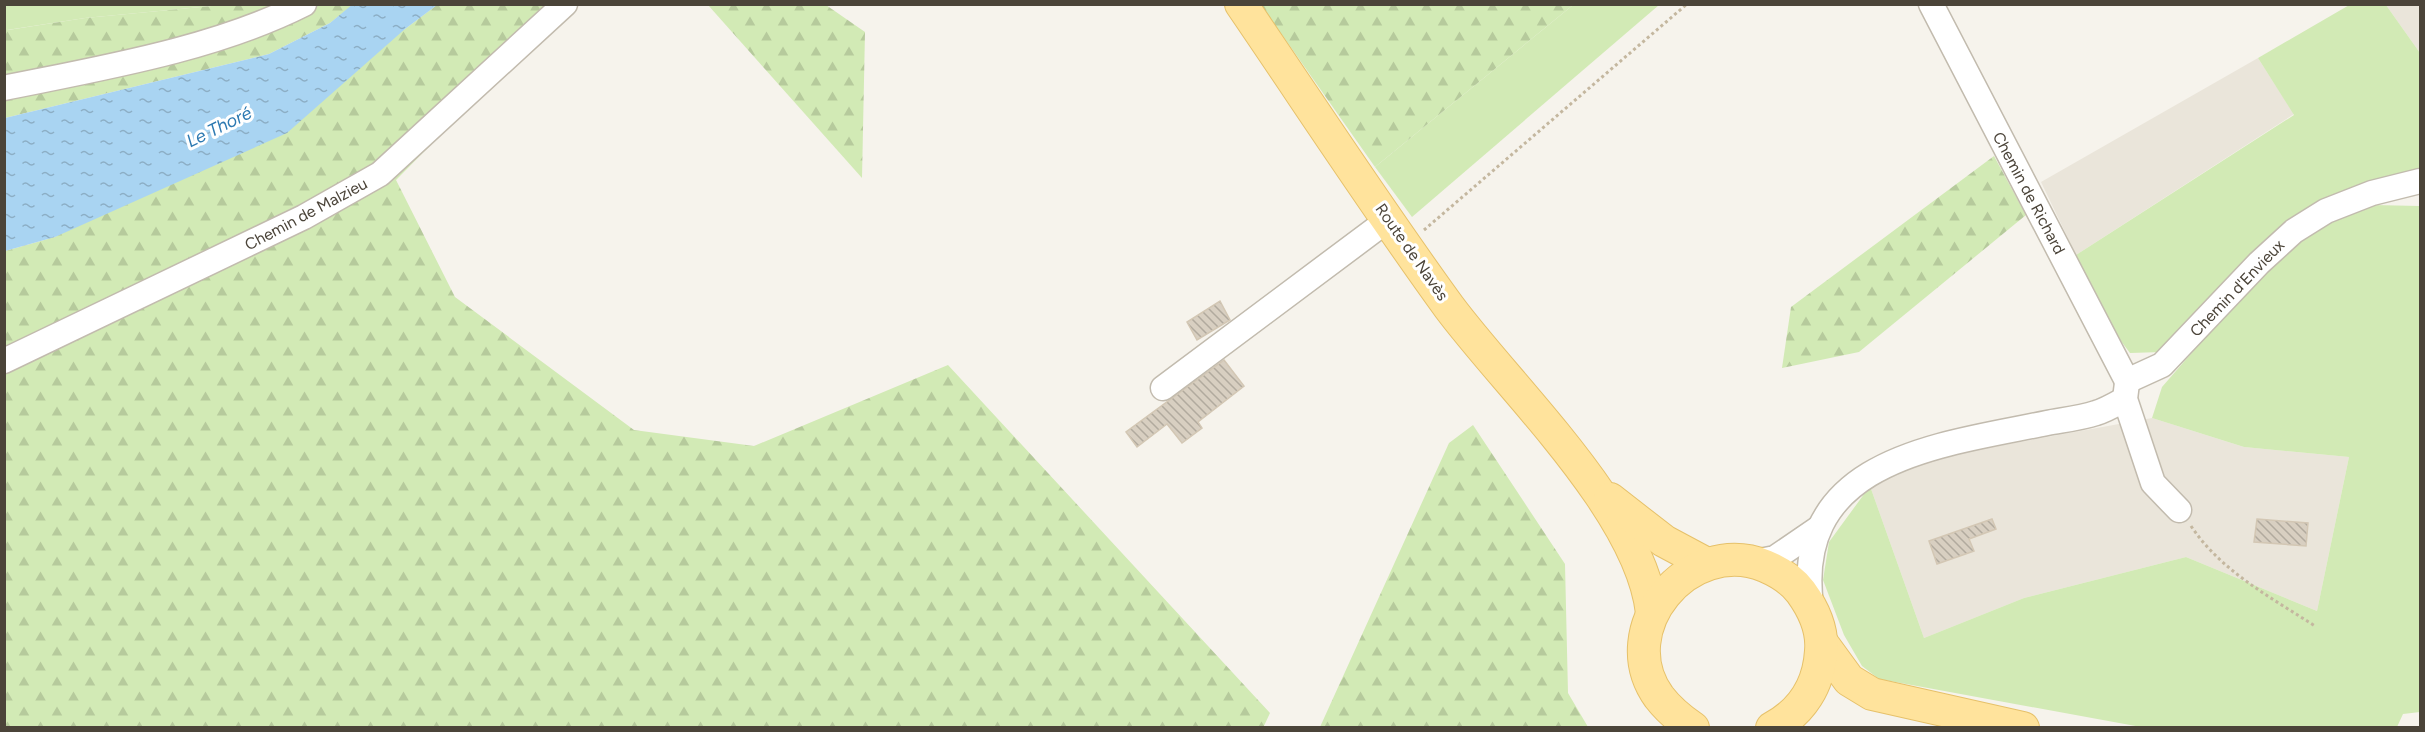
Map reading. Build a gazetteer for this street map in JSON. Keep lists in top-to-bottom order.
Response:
{
  "streets": {
    "main road": ["Route de Navès"],
    "street": ["Chemin de Richard", "Chemin de Malzieu", "Chemin d'Envieux"]
  },
  "crossings": [
    ["Chemin de Richard", "Chemin d'Envieux"]
  ],
  "water": ["Le Thoré"]
}
